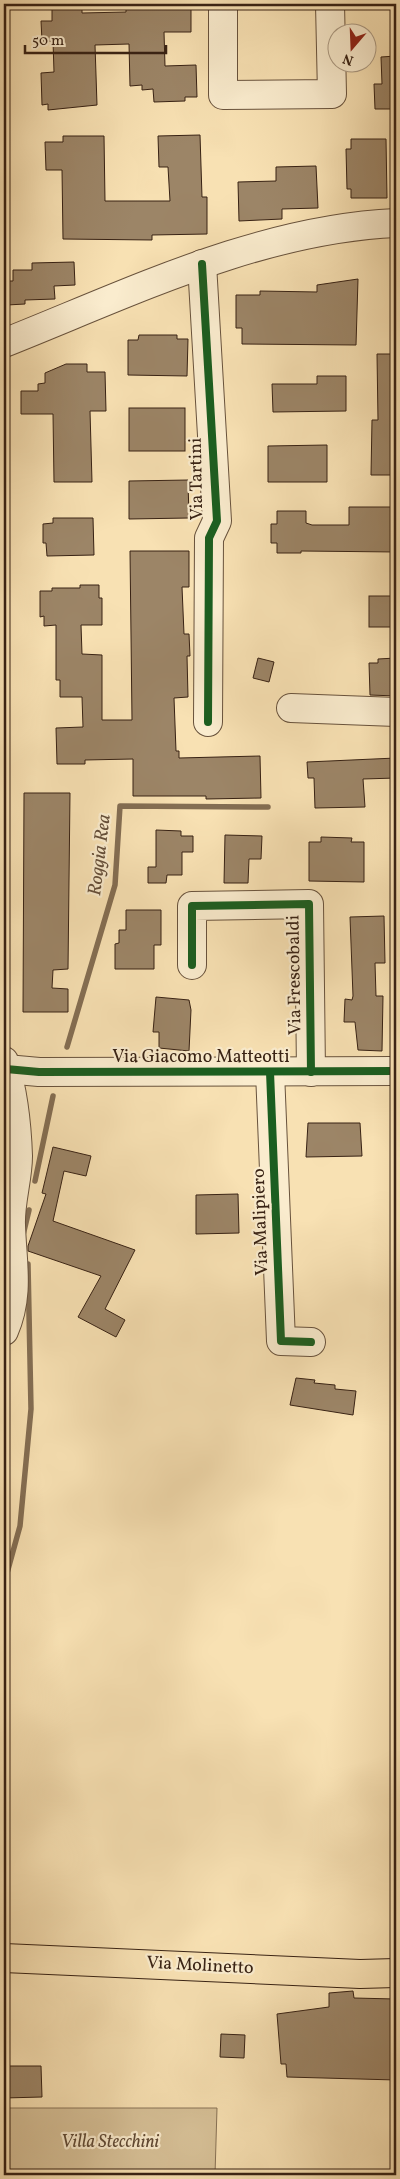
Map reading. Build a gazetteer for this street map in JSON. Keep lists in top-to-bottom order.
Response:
{
  "streets": {
    "main road": ["Via Molinetto"],
    "street": [
      "Via Tartini",
      "Via Frescobaldi",
      "Via Giacomo Matteotti",
      "Via Malipiero"
    ]
  },
  "crossings": [
    ["Via Frescobaldi", "Via Giacomo Matteotti"],
    ["Via Giacomo Matteotti", "Via Malipiero"]
  ],
  "water": ["Roggia Rea"],
  "parks": ["Villa Stecchini"],
  "scale_bar": "50 m",
  "north": "bottom"
}
